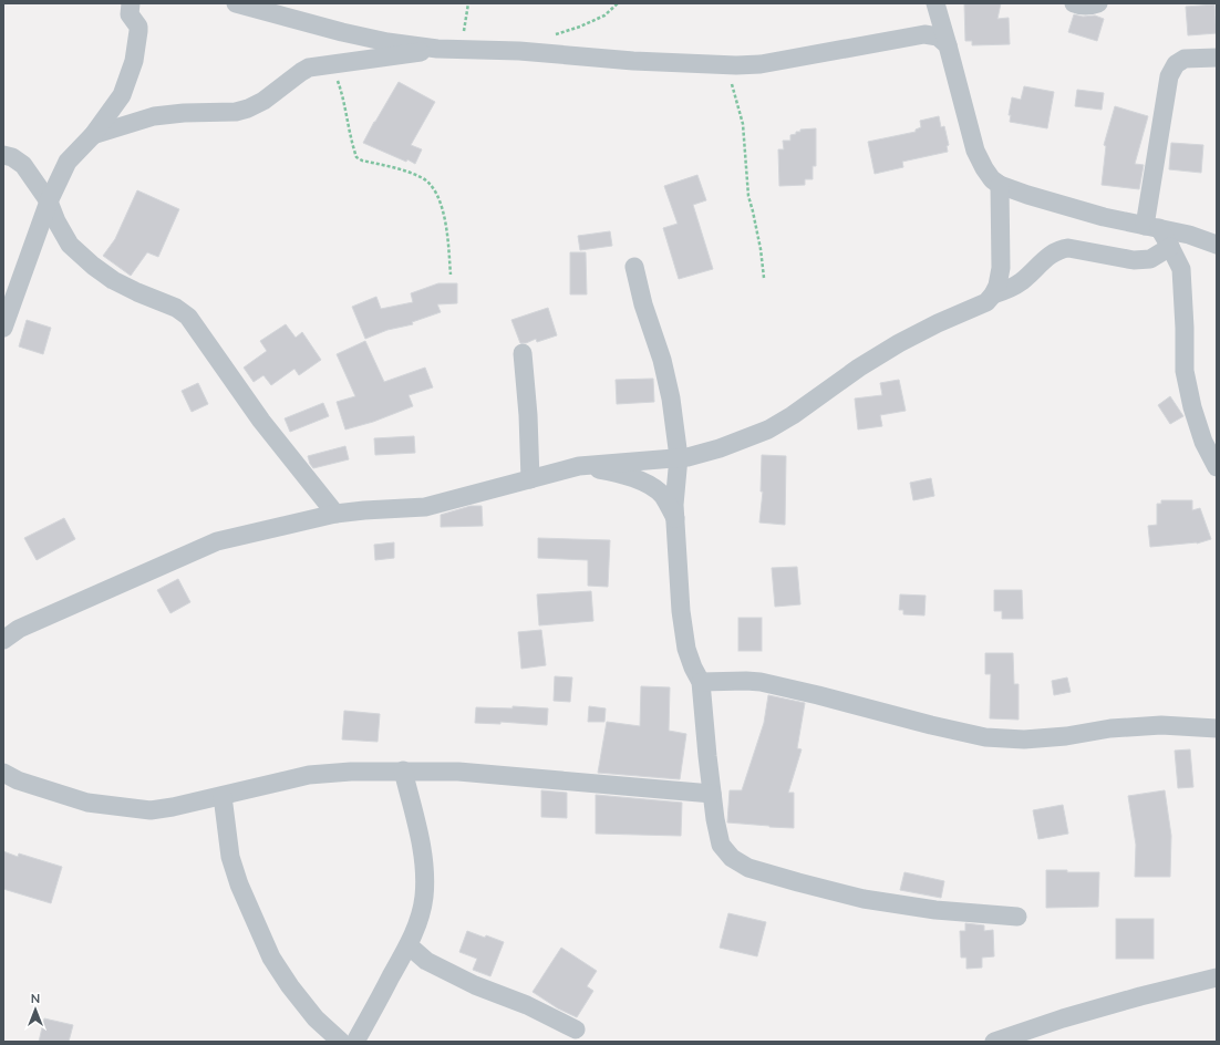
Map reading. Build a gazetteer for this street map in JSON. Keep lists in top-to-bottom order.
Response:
{
  "north": "top"
}
